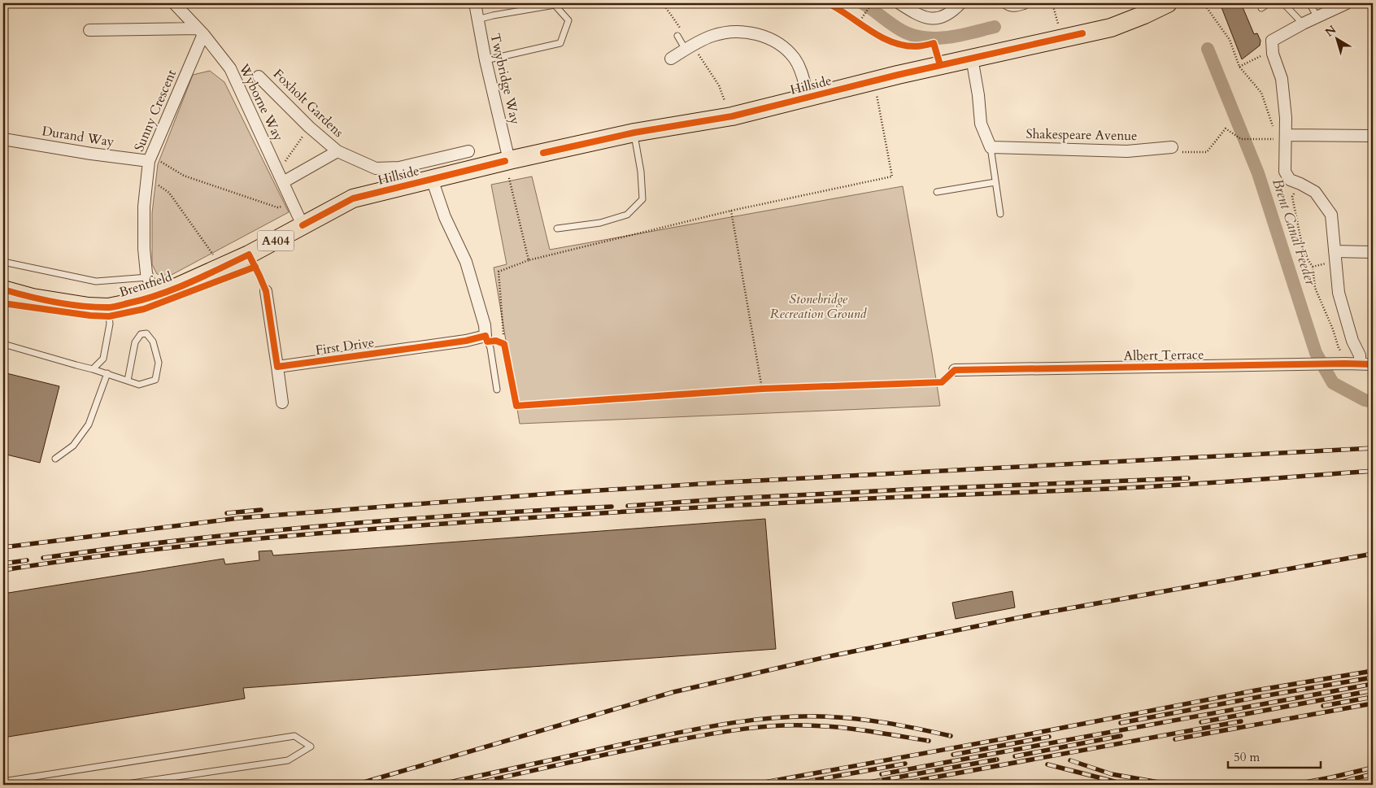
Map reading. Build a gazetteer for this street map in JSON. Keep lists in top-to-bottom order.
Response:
{
  "streets": {
    "main road": ["Hillside", "A404", "Brentfield"],
    "street": [
      "Twybridge Way",
      "Wyborne Way",
      "Foxholt Gardens",
      "Sunny Crescent",
      "Shakespeare Avenue",
      "Durand Way",
      "First Drive",
      "Albert Terrace"
    ]
  },
  "crossings": [
    ["Twybridge Way", "Hillside"],
    ["Hillside", "Wyborne Way"],
    ["Hillside", "Brentfield"],
    ["Wyborne Way", "Foxholt Gardens"],
    ["Wyborne Way", "Sunny Crescent"],
    ["Sunny Crescent", "Durand Way"],
    ["Sunny Crescent", "Brentfield"]
  ],
  "water": ["Brent Canal Feeder"],
  "parks": ["Stonebridge Recreation Ground"],
  "scale_bar": "50 m",
  "north": "top left"
}
